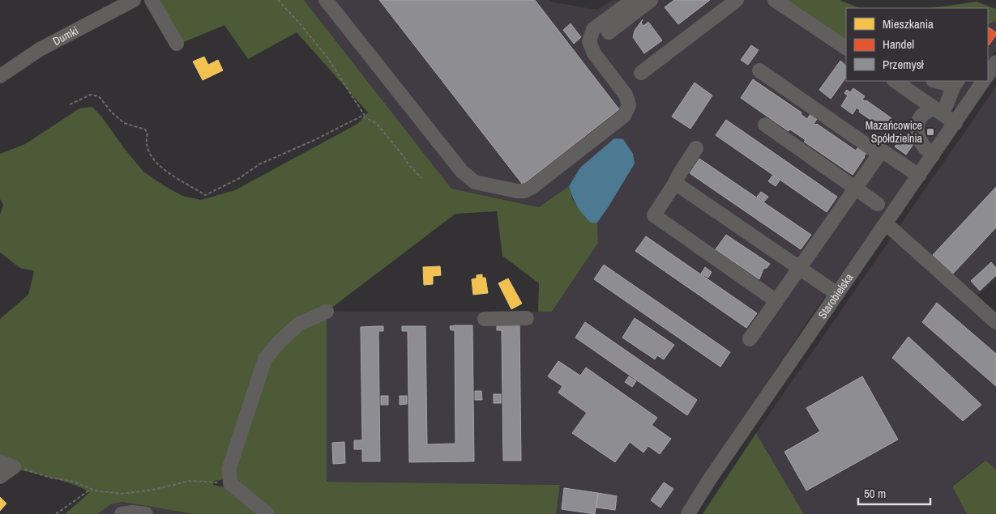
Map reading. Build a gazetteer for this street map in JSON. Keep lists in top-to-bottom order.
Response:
{
  "streets": {
    "street": ["Dumki", "Starobielska"]
  },
  "places": {
    "transit": ["Mazańcowice Spółdzielnia"]
  },
  "legend": ["Mieszkania", "Handel", "Przemysł"],
  "scale_bar": "50 m"
}
